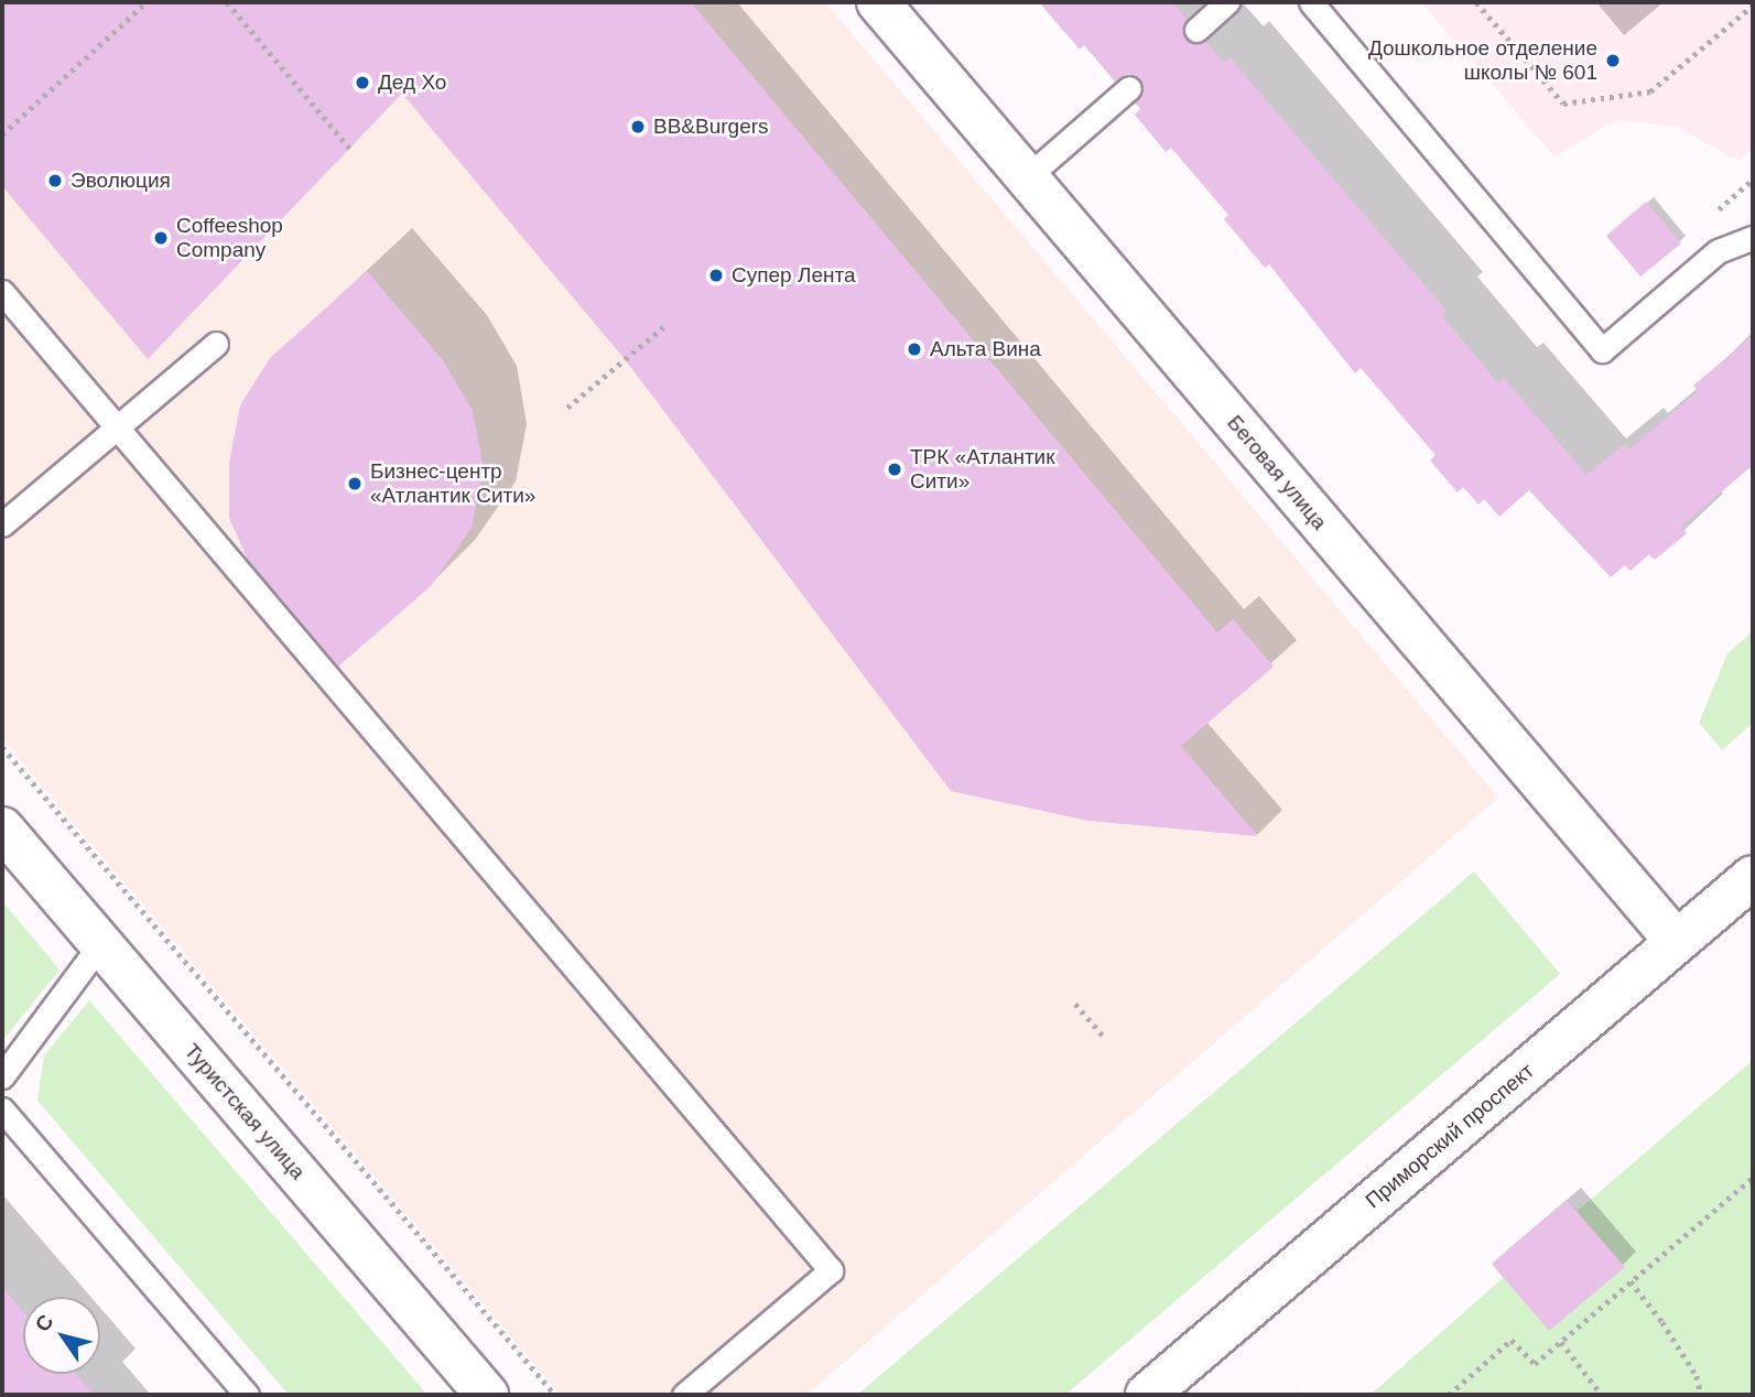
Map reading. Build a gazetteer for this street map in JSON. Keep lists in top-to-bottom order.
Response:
{
  "streets": {
    "street": ["Беговая улица", "Туристская улица", "Приморский проспект"]
  },
  "crossings": [
    ["Беговая улица", "Приморский проспект"]
  ],
  "places": [
    "Дошкольное отделение школы № 601",
    "Дед Хо",
    "BB&Burgers",
    "Эволюция",
    "Coffeeshop Company",
    "Супер Лента",
    "Альта Вина",
    "ТРК «Атлантик Сити»",
    "Бизнес-центр «Атлантик Сити»"
  ],
  "north": "top left"
}
